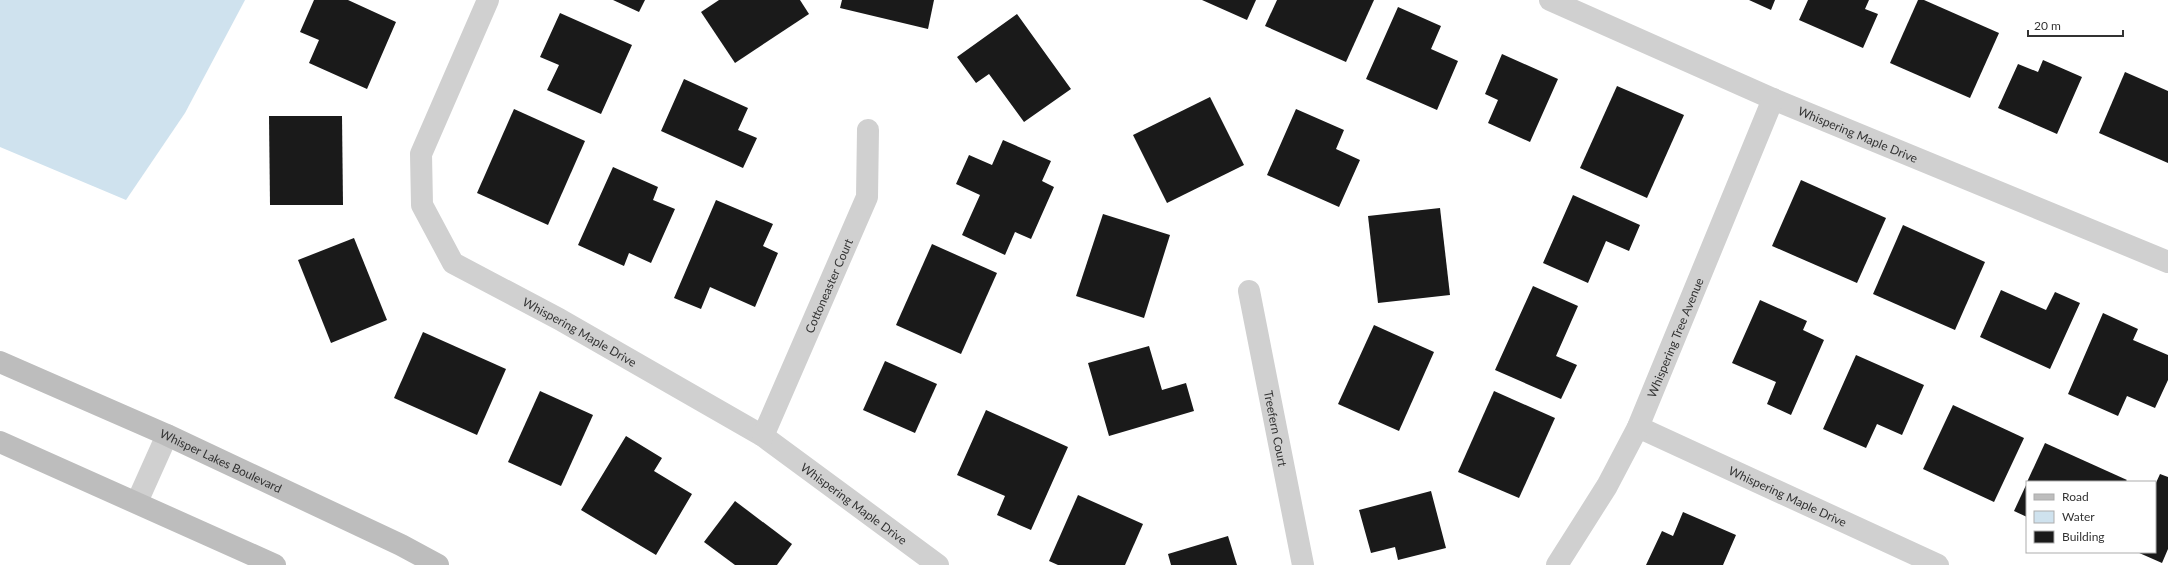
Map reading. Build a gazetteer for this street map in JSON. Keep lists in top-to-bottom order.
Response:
{
  "streets": {
    "street": [
      "Whispering Maple Drive",
      "Cottoneaster Court",
      "Whispering Tree Avenue",
      "Treefern Court",
      "Whisper Lakes Boulevard"
    ]
  },
  "crossings": [
    ["Whispering Maple Drive", "Cottoneaster Court"],
    ["Whispering Maple Drive", "Whispering Tree Avenue"]
  ],
  "legend": ["Road", "Water", "Building"],
  "scale_bar": "20 m"
}
